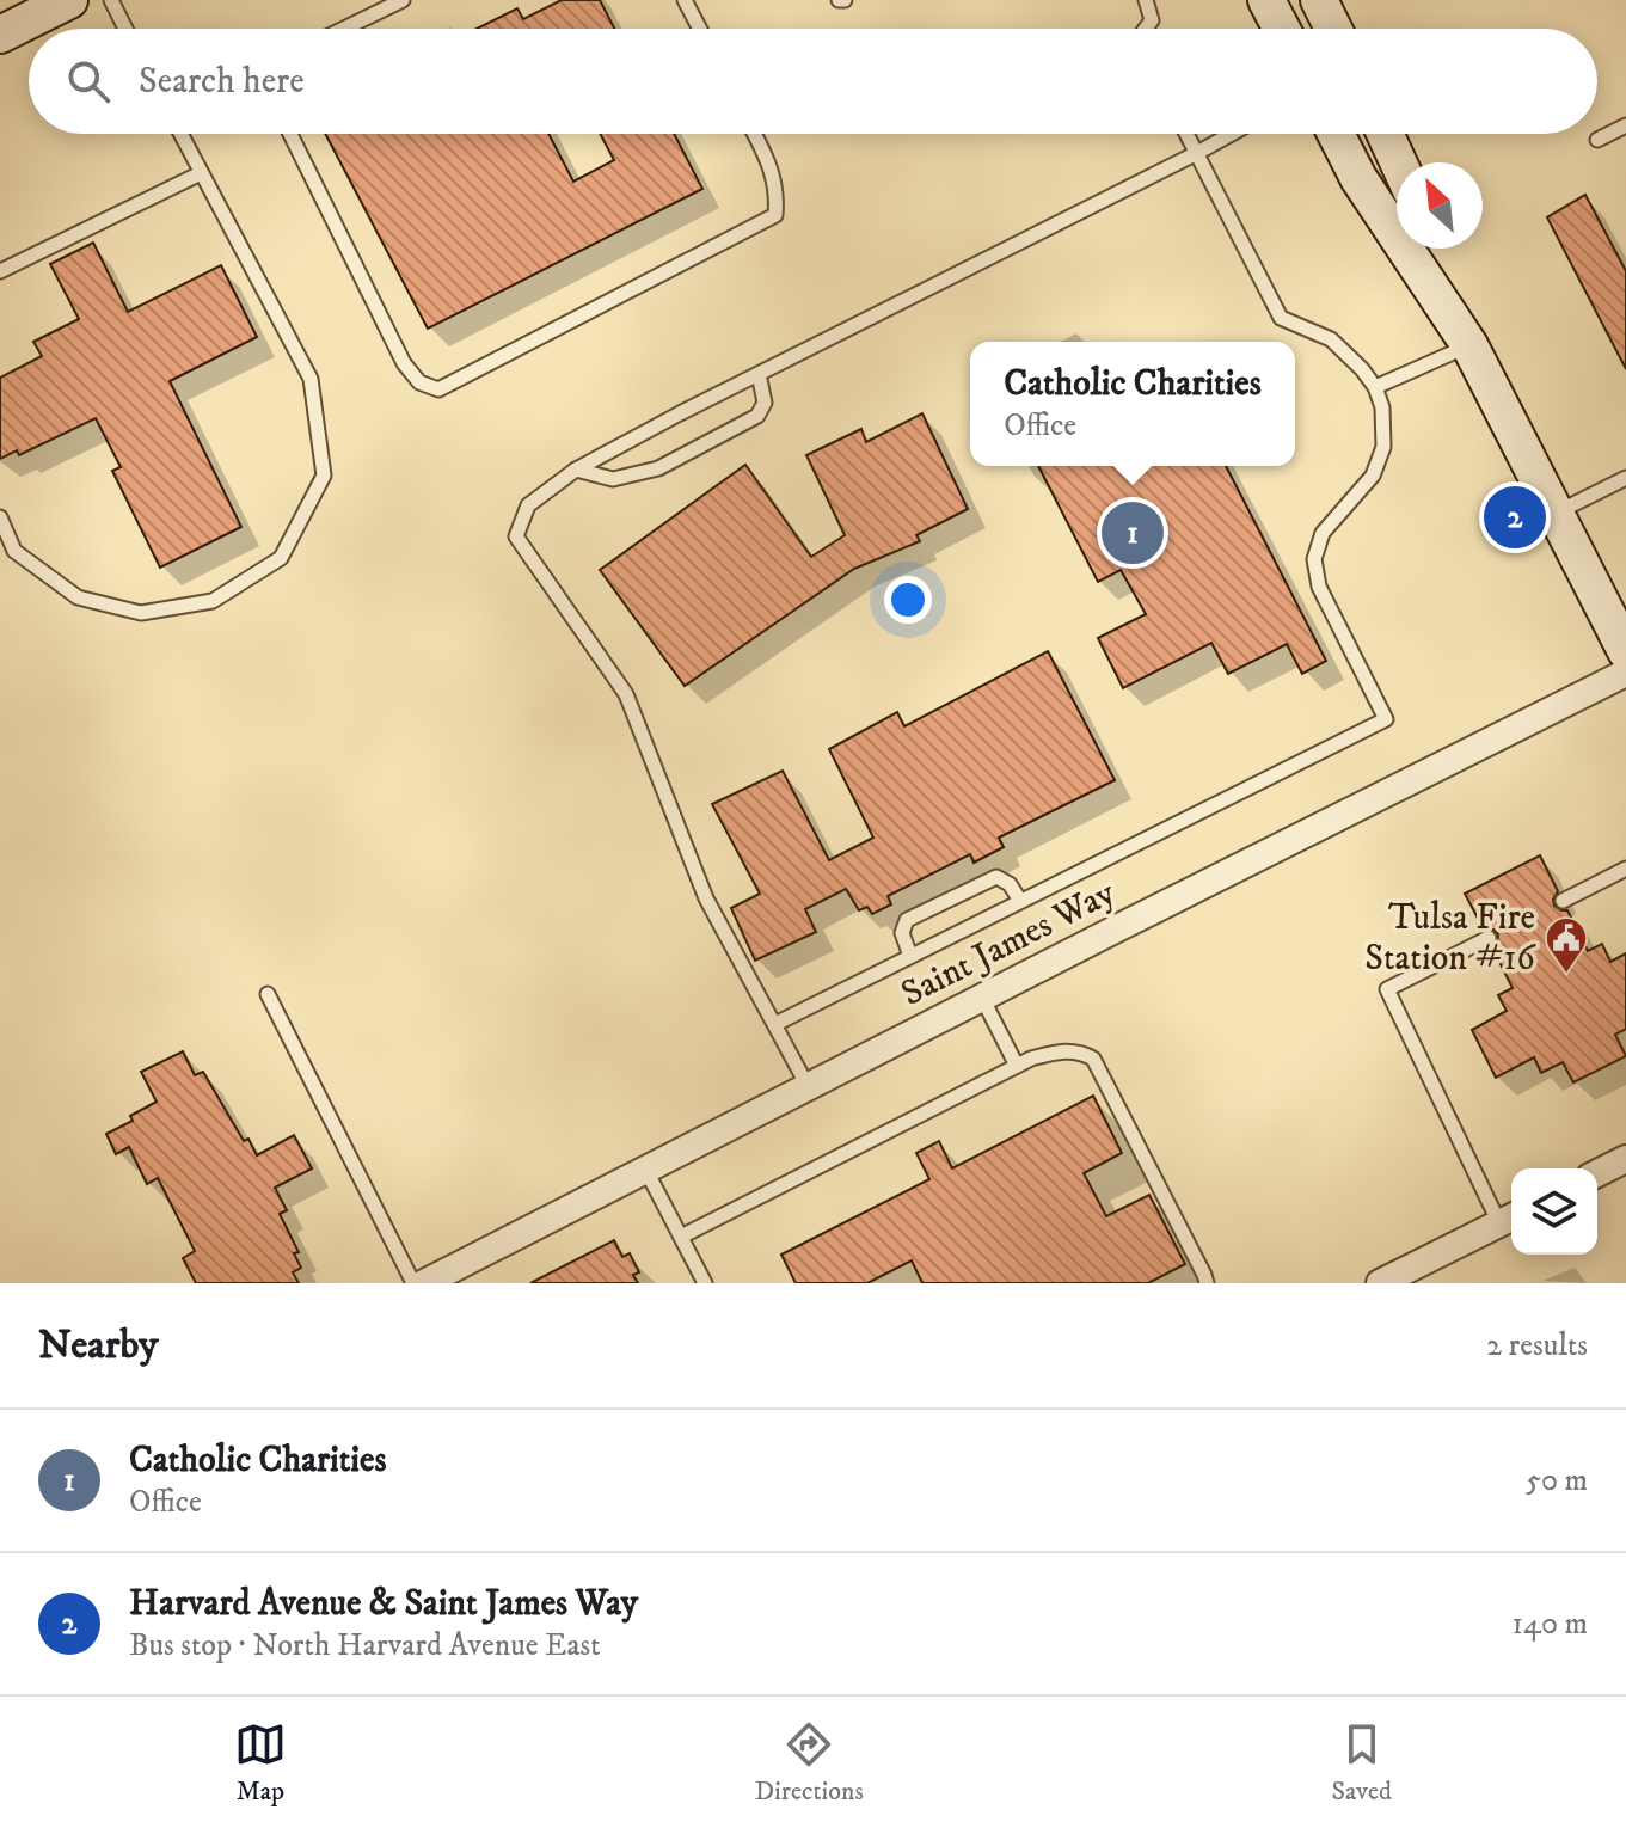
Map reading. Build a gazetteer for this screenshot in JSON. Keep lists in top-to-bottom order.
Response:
{
  "streets": {
    "street": ["Saint James Way"]
  },
  "places": {
    "public building": ["Tulsa Fire Station #16"]
  },
  "north": "top left",
  "page": {
    "search": "Search here",
    "popup": ["Catholic Charities", "Office"],
    "pins": ["2", "1"],
    "heading": ["Nearby", "2 results"],
    "list": [
      {
        "mark": "1",
        "name": "Catholic Charities",
        "note": "Office",
        "value": "50 m"
      },
      {
        "mark": "2",
        "name": "Harvard Avenue & Saint James Way",
        "note": "Bus stop · North Harvard Avenue East",
        "value": "140 m"
      }
    ],
    "nav": ["Map", "Directions", "Saved"]
  }
}
